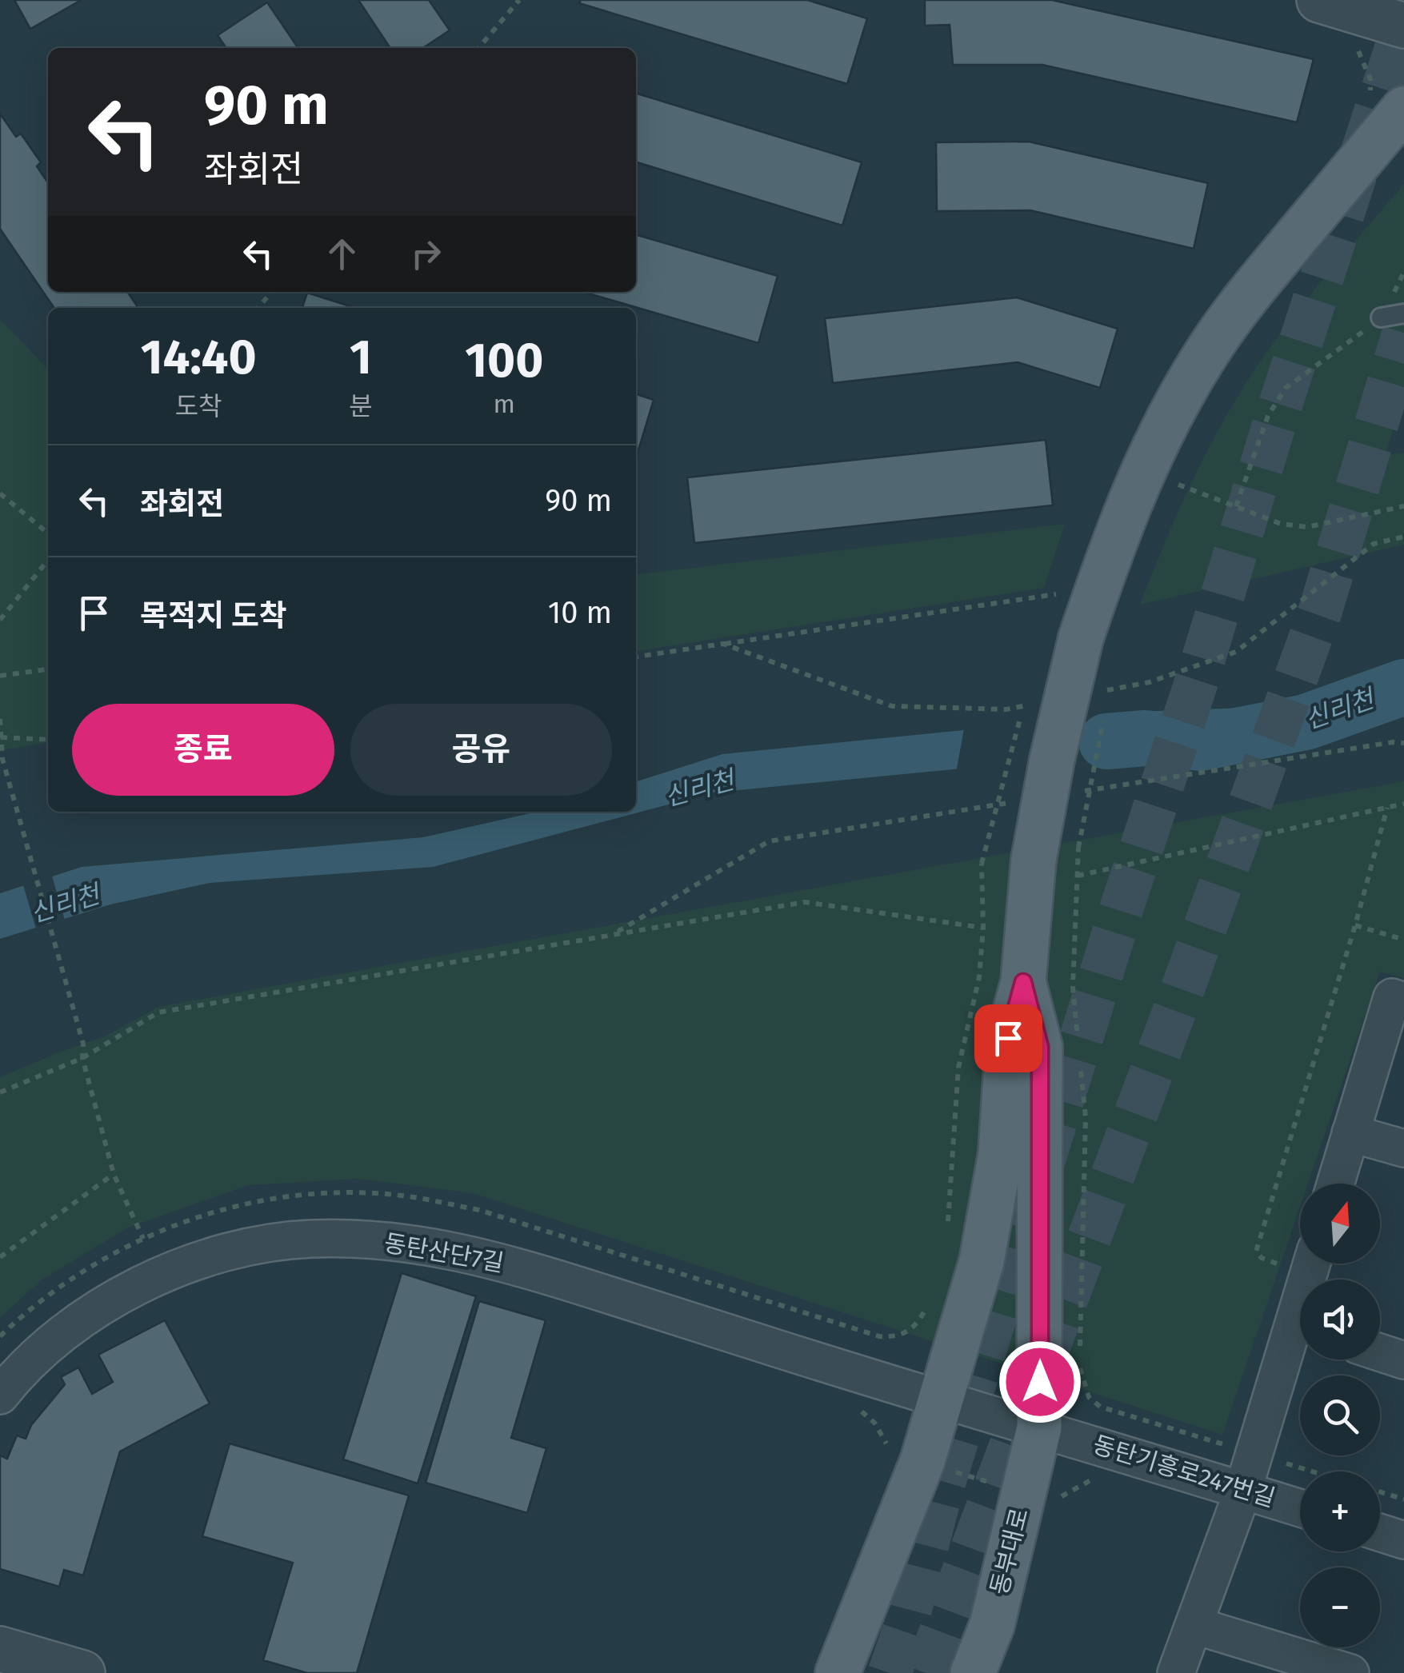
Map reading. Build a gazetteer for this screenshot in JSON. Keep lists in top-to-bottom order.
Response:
{
  "streets": {
    "main road": ["동부대로"],
    "street": ["동탄산단7길", "동탄기흥로247번길"]
  },
  "crossings": [
    ["동탄산단7길", "동탄기흥로247번길"],
    ["동탄기흥로247번길", "동부대로"]
  ],
  "water": ["신리천"],
  "north": "top",
  "page": {
    "turn": ["90 m", "좌회전"],
    "eta": [
      "14:40",
      "도착",
      "1",
      "분",
      "100",
      "m"
    ],
    "list": [
      {
        "name": "좌회전",
        "value": "90 m"
      },
      {
        "name": "목적지 도착",
        "value": "10 m"
      }
    ],
    "buttons": ["종료", "공유"],
    "map_buttons": ["+", "−"]
  }
}
